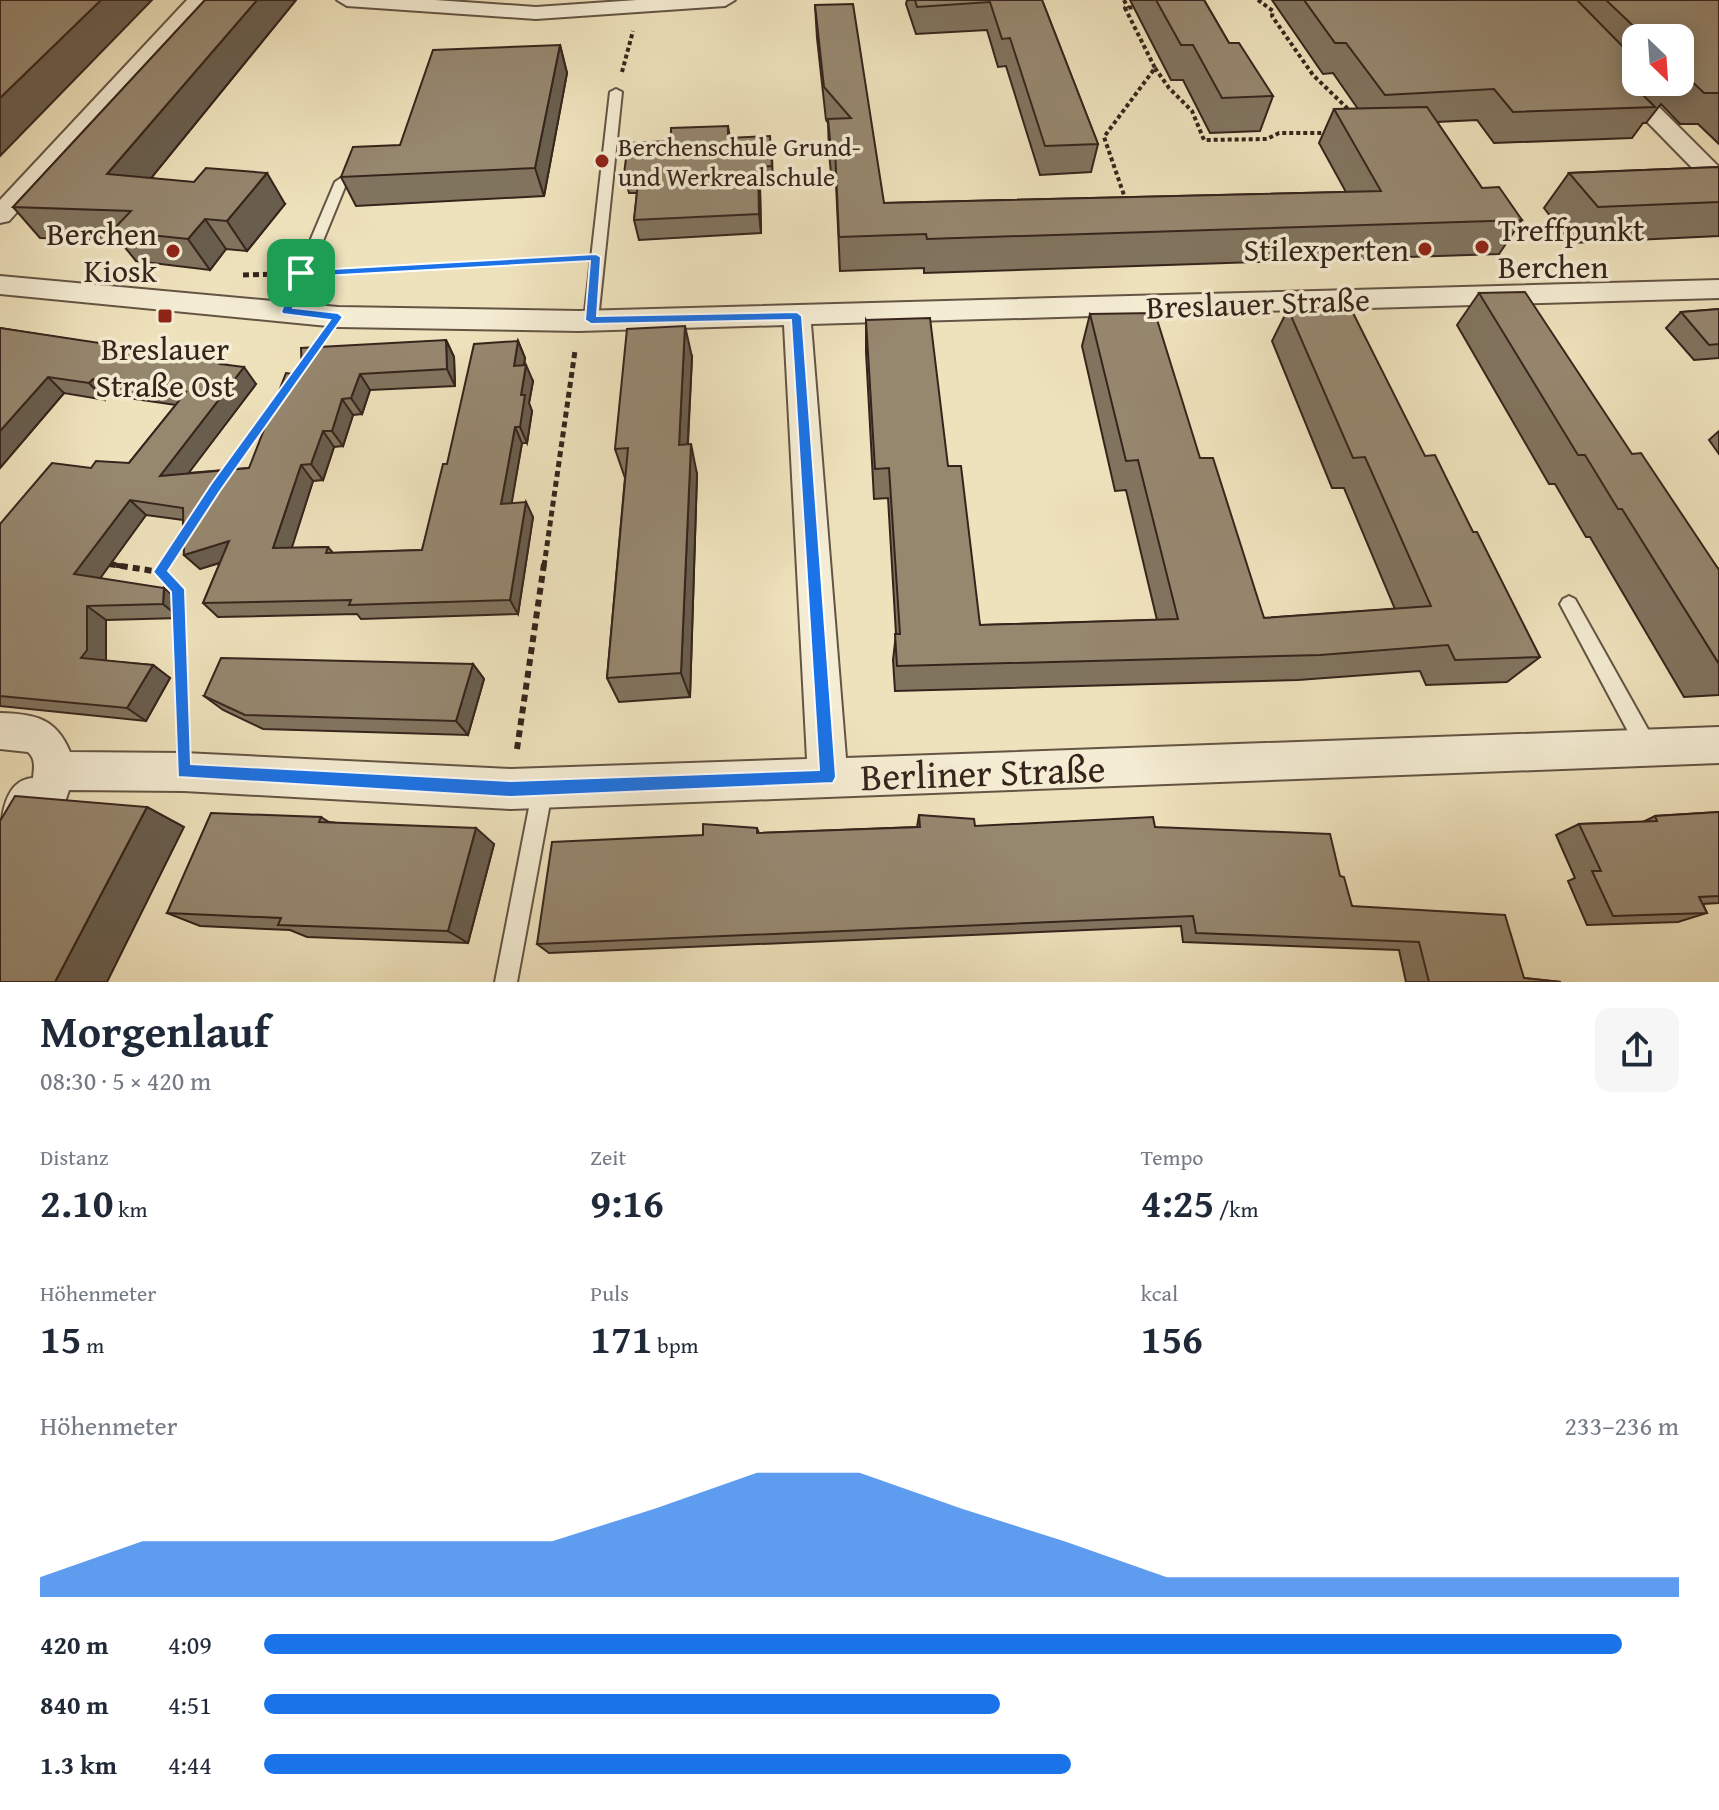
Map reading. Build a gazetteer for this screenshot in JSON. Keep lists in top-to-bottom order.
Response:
{
  "streets": {
    "street": ["Breslauer Straße", "Berliner Straße"]
  },
  "places": {
    "other": [
      "Berchenschule Grund- und Werkrealschule",
      "Treffpunkt Berchen",
      "Stilexperten",
      "Berchen Kiosk"
    ],
    "transit": ["Breslauer Straße Ost"]
  },
  "north": "bottom right",
  "page": {
    "heading": ["Morgenlauf", "08:30 · 5 × 420 m"],
    "stats": [
      ["Distanz", "2.10 km"],
      ["Zeit", "9:16"],
      ["Tempo", "4:25 /km"],
      ["Höhenmeter", "15 m"],
      ["Puls", "171 bpm"],
      ["kcal", "156"]
    ],
    "chart": ["Höhenmeter", "233–236 m"],
    "list": [
      {
        "name": "420 m",
        "note": "4:09"
      },
      {
        "name": "840 m",
        "note": "4:51"
      },
      {
        "name": "1.3 km",
        "note": "4:44"
      }
    ]
  }
}
